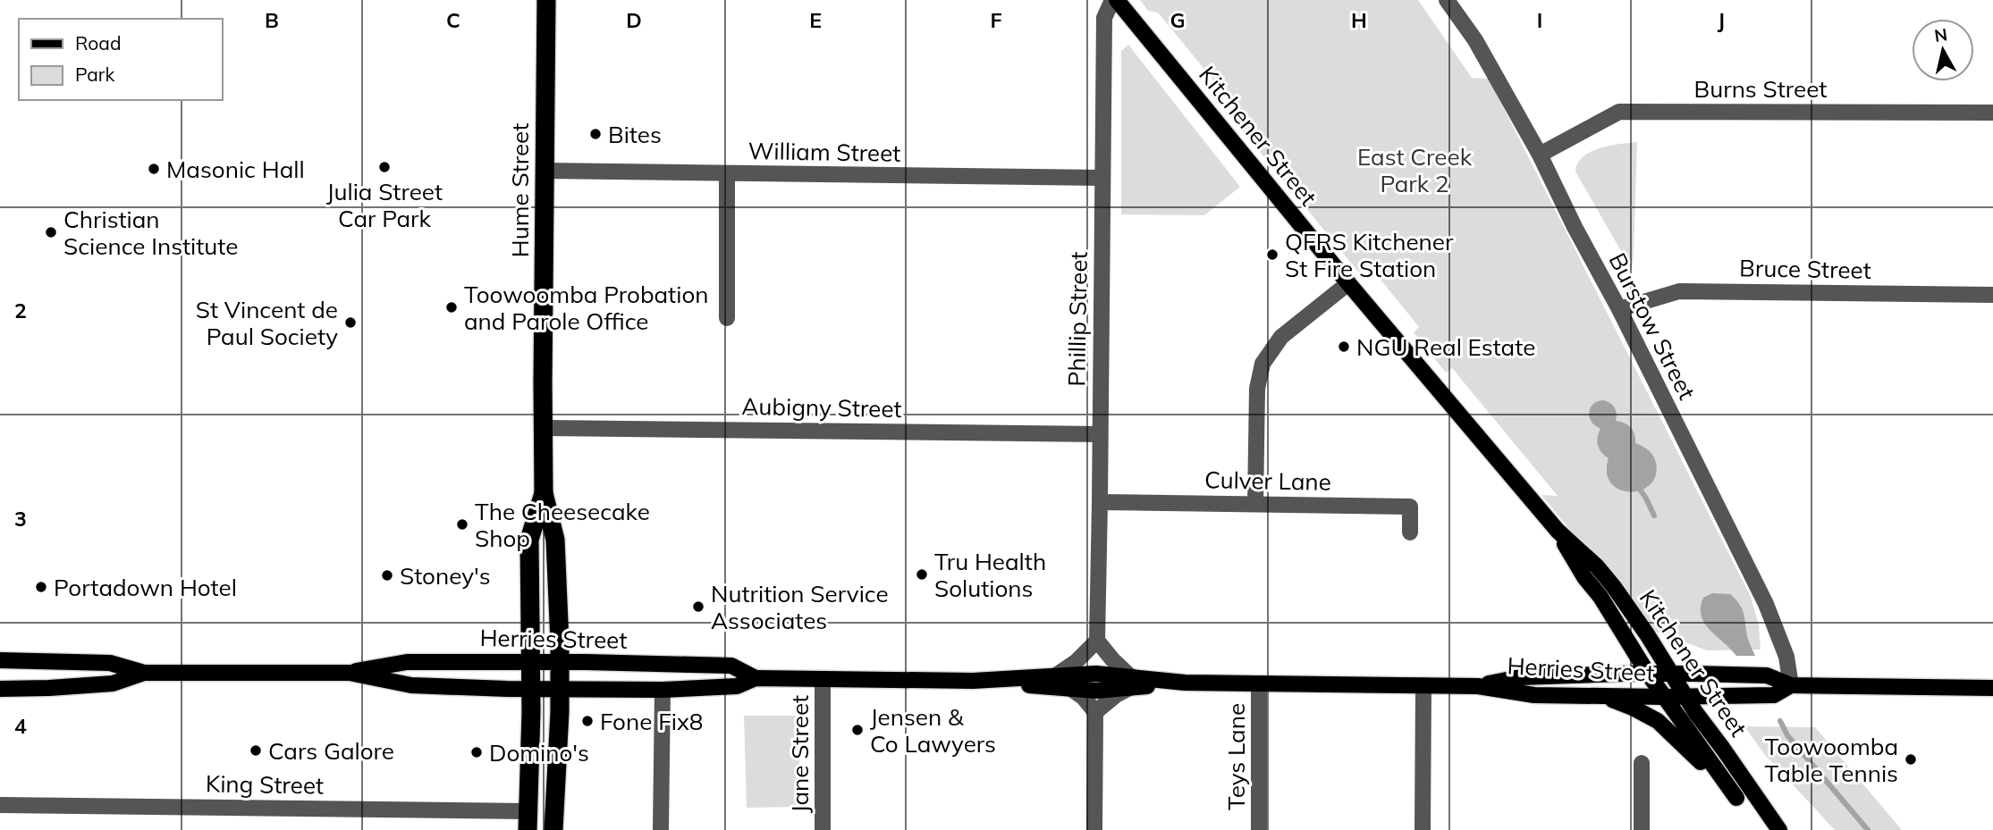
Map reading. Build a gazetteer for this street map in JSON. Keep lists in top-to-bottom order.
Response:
{
  "streets": {
    "highway": ["Hume Street"],
    "main road": ["Kitchener Street", "Herries Street"],
    "street": [
      "Burns Street",
      "William Street",
      "Bruce Street",
      "Phillip Street",
      "Burstow Street",
      "Aubigny Street",
      "Culver Lane",
      "Jane Street",
      "Teys Lane",
      "King Street"
    ]
  },
  "crossings": [
    ["Burns Street", "Burstow Street"],
    ["Kitchener Street", "Herries Street"],
    ["William Street", "Hume Street"],
    ["William Street", "Phillip Street"],
    ["Hume Street", "Aubigny Street"],
    ["Hume Street", "Herries Street"],
    ["Hume Street", "King Street"],
    ["Bruce Street", "Burstow Street"],
    ["Phillip Street", "Aubigny Street"],
    ["Phillip Street", "Culver Lane"],
    ["Burstow Street", "Herries Street"],
    ["Herries Street", "Jane Street"],
    ["Herries Street", "Teys Lane"]
  ],
  "parks": ["East Creek Park 2"],
  "places": [
    "Bites",
    "Julia Street Car Park",
    "Masonic Hall",
    "Christian Science Institute",
    "QFRS Kitchener St Fire Station",
    "Toowoomba Probation and Parole Office",
    "St Vincent de Paul Society",
    "NGU Real Estate",
    "The Cheesecake Shop",
    "Tru Health Solutions",
    "Stoney's",
    "Portadown Hotel",
    "Nutrition Service Associates",
    "Fone Fix8",
    "Jensen & Co Lawyers",
    "Cars Galore",
    "Domino's",
    "Toowoomba Table Tennis"
  ],
  "legend": ["Road", "Park"],
  "north": "top",
  "grid": {
    "columns": [
      "B",
      "C",
      "D",
      "E",
      "F",
      "G",
      "H",
      "I",
      "J"
    ],
    "rows": ["2", "3", "4"]
  }
}
